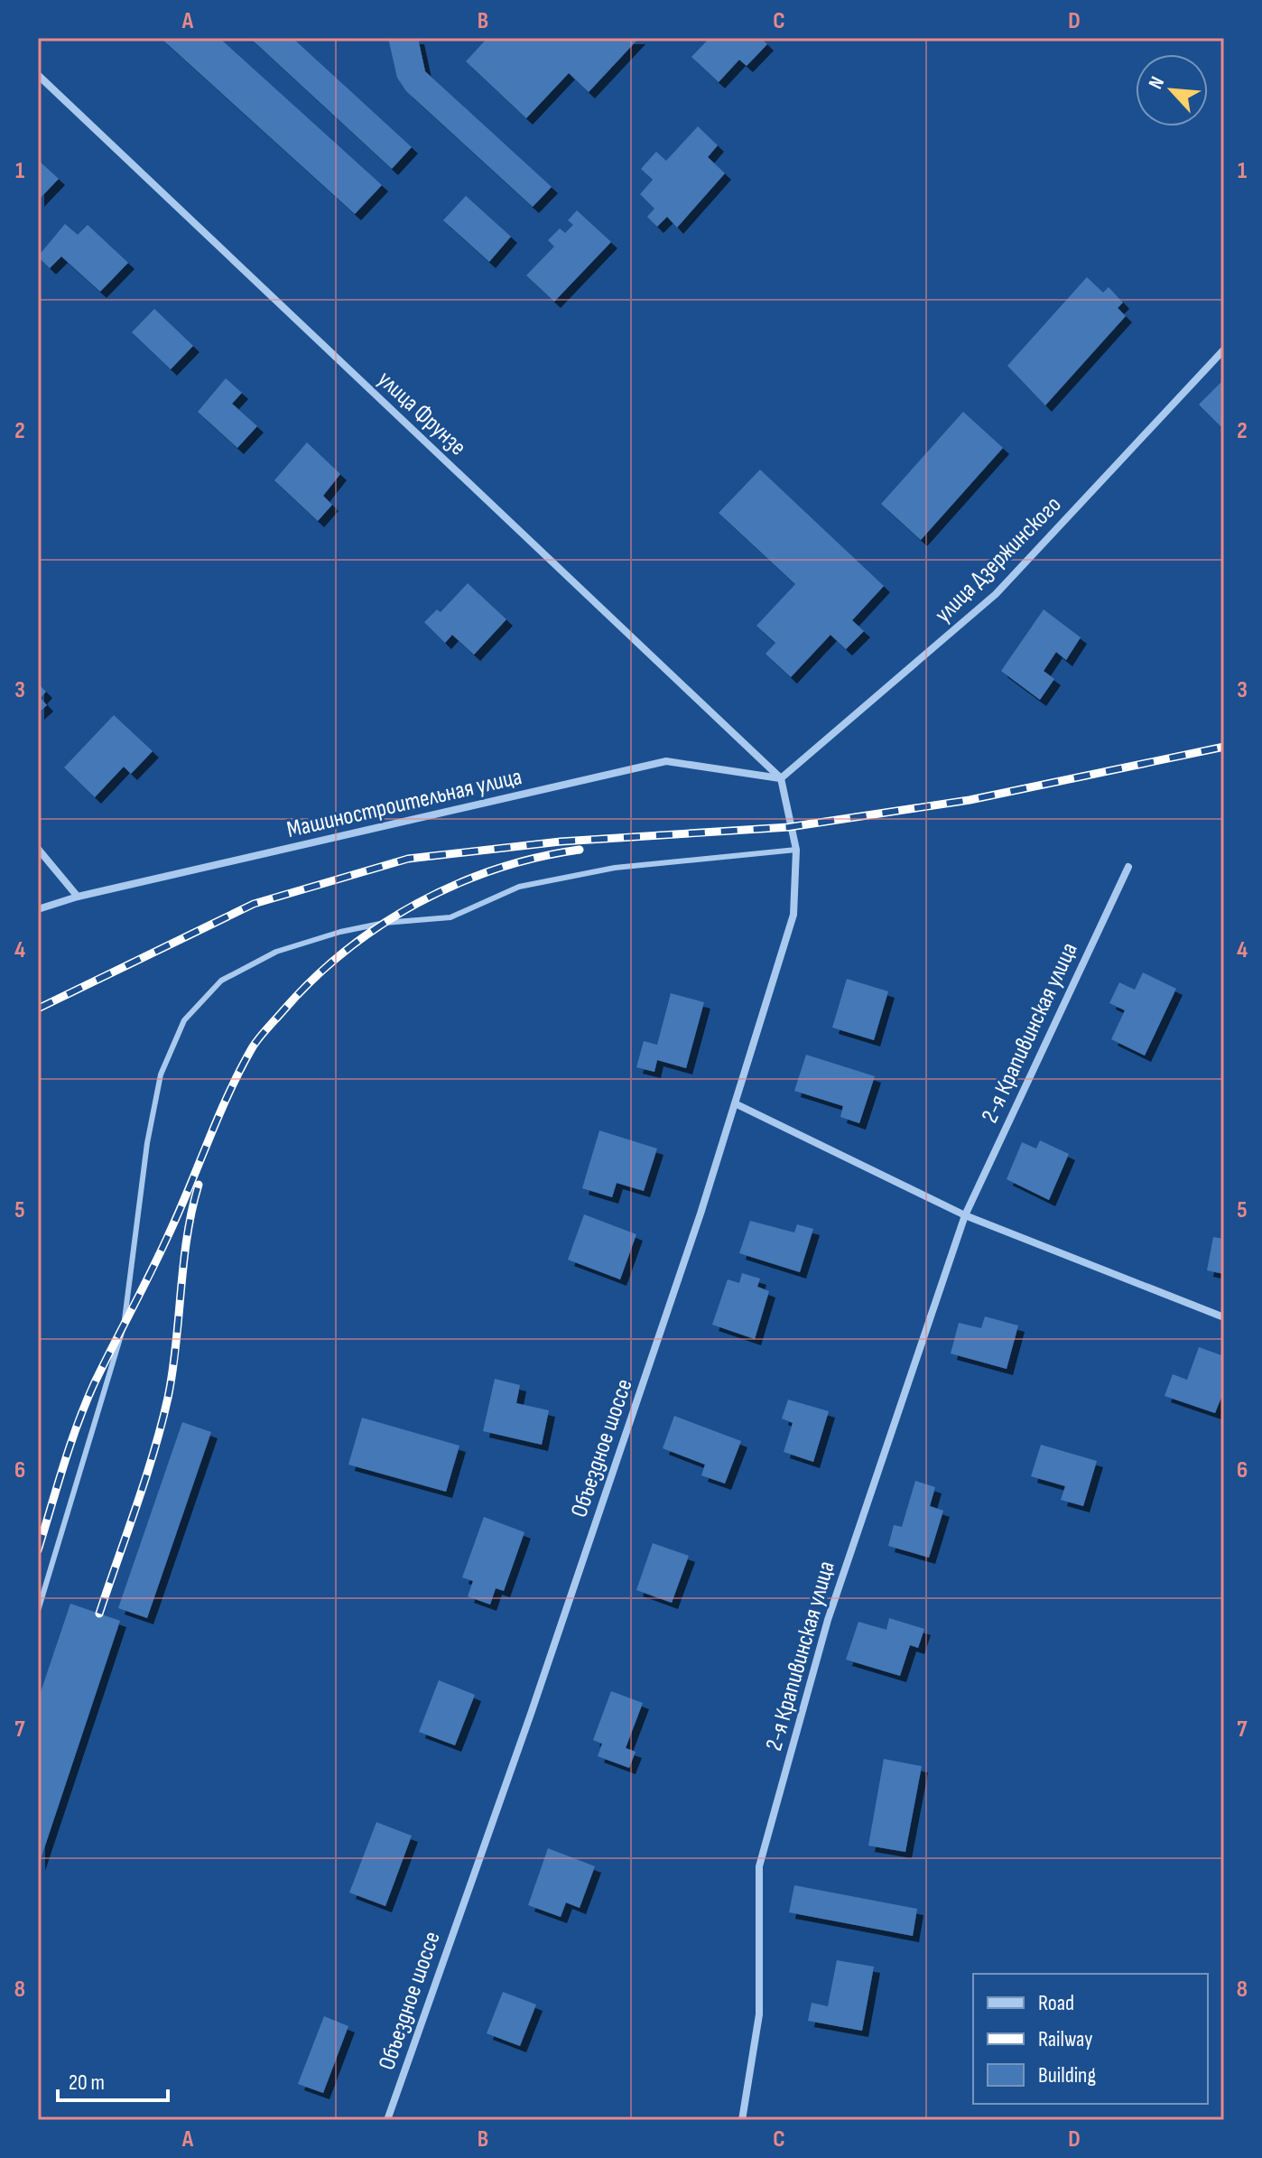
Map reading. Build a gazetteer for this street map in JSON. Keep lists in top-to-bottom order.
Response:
{
  "streets": {
    "street": [
      "улица Фрунзе",
      "улица Дзержинского",
      "Машиностроительная улица",
      "2-я Крапивинская улица",
      "Объездное шоссе"
    ]
  },
  "crossings": [
    ["улица Фрунзе", "улица Дзержинского"],
    ["улица Фрунзе", "Машиностроительная улица"],
    ["улица Фрунзе", "Объездное шоссе"],
    ["улица Дзержинского", "Машиностроительная улица"],
    ["улица Дзержинского", "Объездное шоссе"],
    ["Машиностроительная улица", "Объездное шоссе"]
  ],
  "legend": ["Road", "Railway", "Building"],
  "scale_bar": "20 m",
  "north": "top left",
  "grid": {
    "columns": [
      "A",
      "B",
      "C",
      "D"
    ],
    "rows": [
      "1",
      "2",
      "3",
      "4",
      "5",
      "6",
      "7",
      "8"
    ]
  }
}
